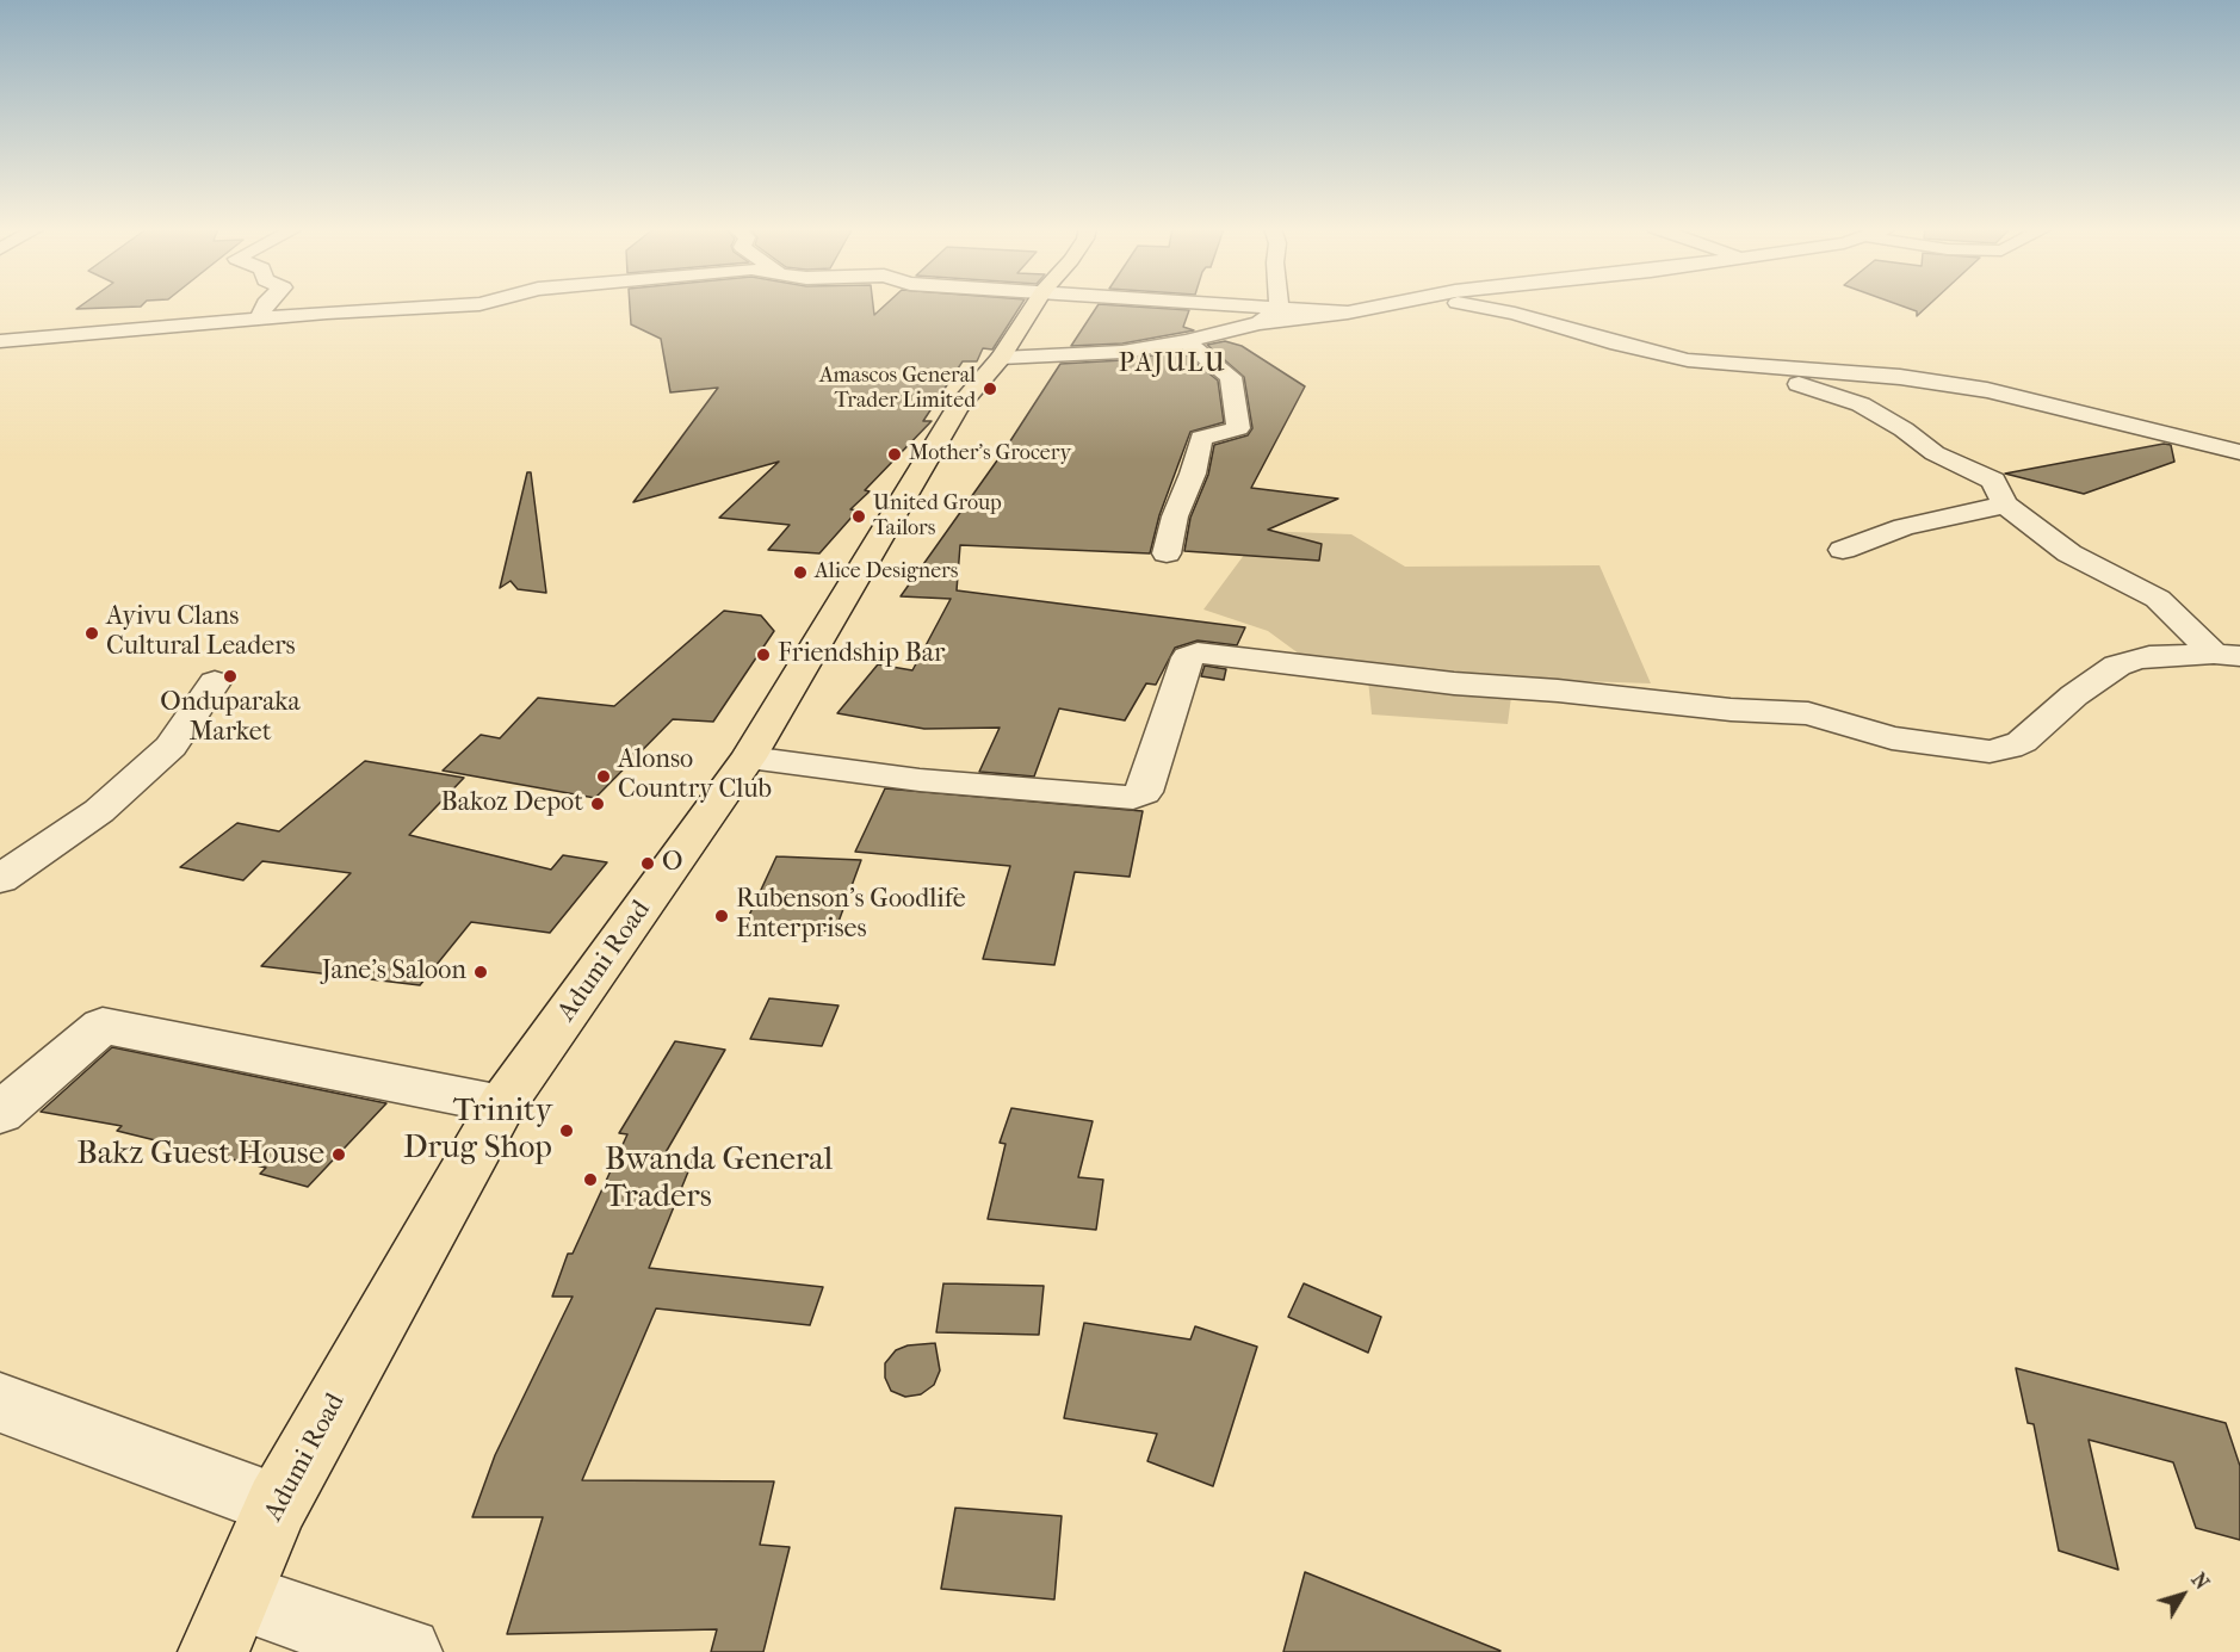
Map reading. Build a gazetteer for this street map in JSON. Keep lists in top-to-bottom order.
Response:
{
  "streets": {
    "main road": ["Adumi Road"]
  },
  "districts": ["PAJULU"],
  "places": [
    "Amascos General Trader Limited",
    "Mother's Grocery",
    "United Group Tailors",
    "Alice Designers",
    "Ayivu Clans Cultural Leaders",
    "Friendship Bar",
    "Onduparaka Market",
    "Alonso Country Club",
    "Bakoz Depot",
    "O",
    "Rubenson's Goodlife Enterprises",
    "Jane's Saloon",
    "Trinity Drug Shop",
    "Bakz Guest House",
    "Bwanda General Traders"
  ],
  "north": "top right"
}
